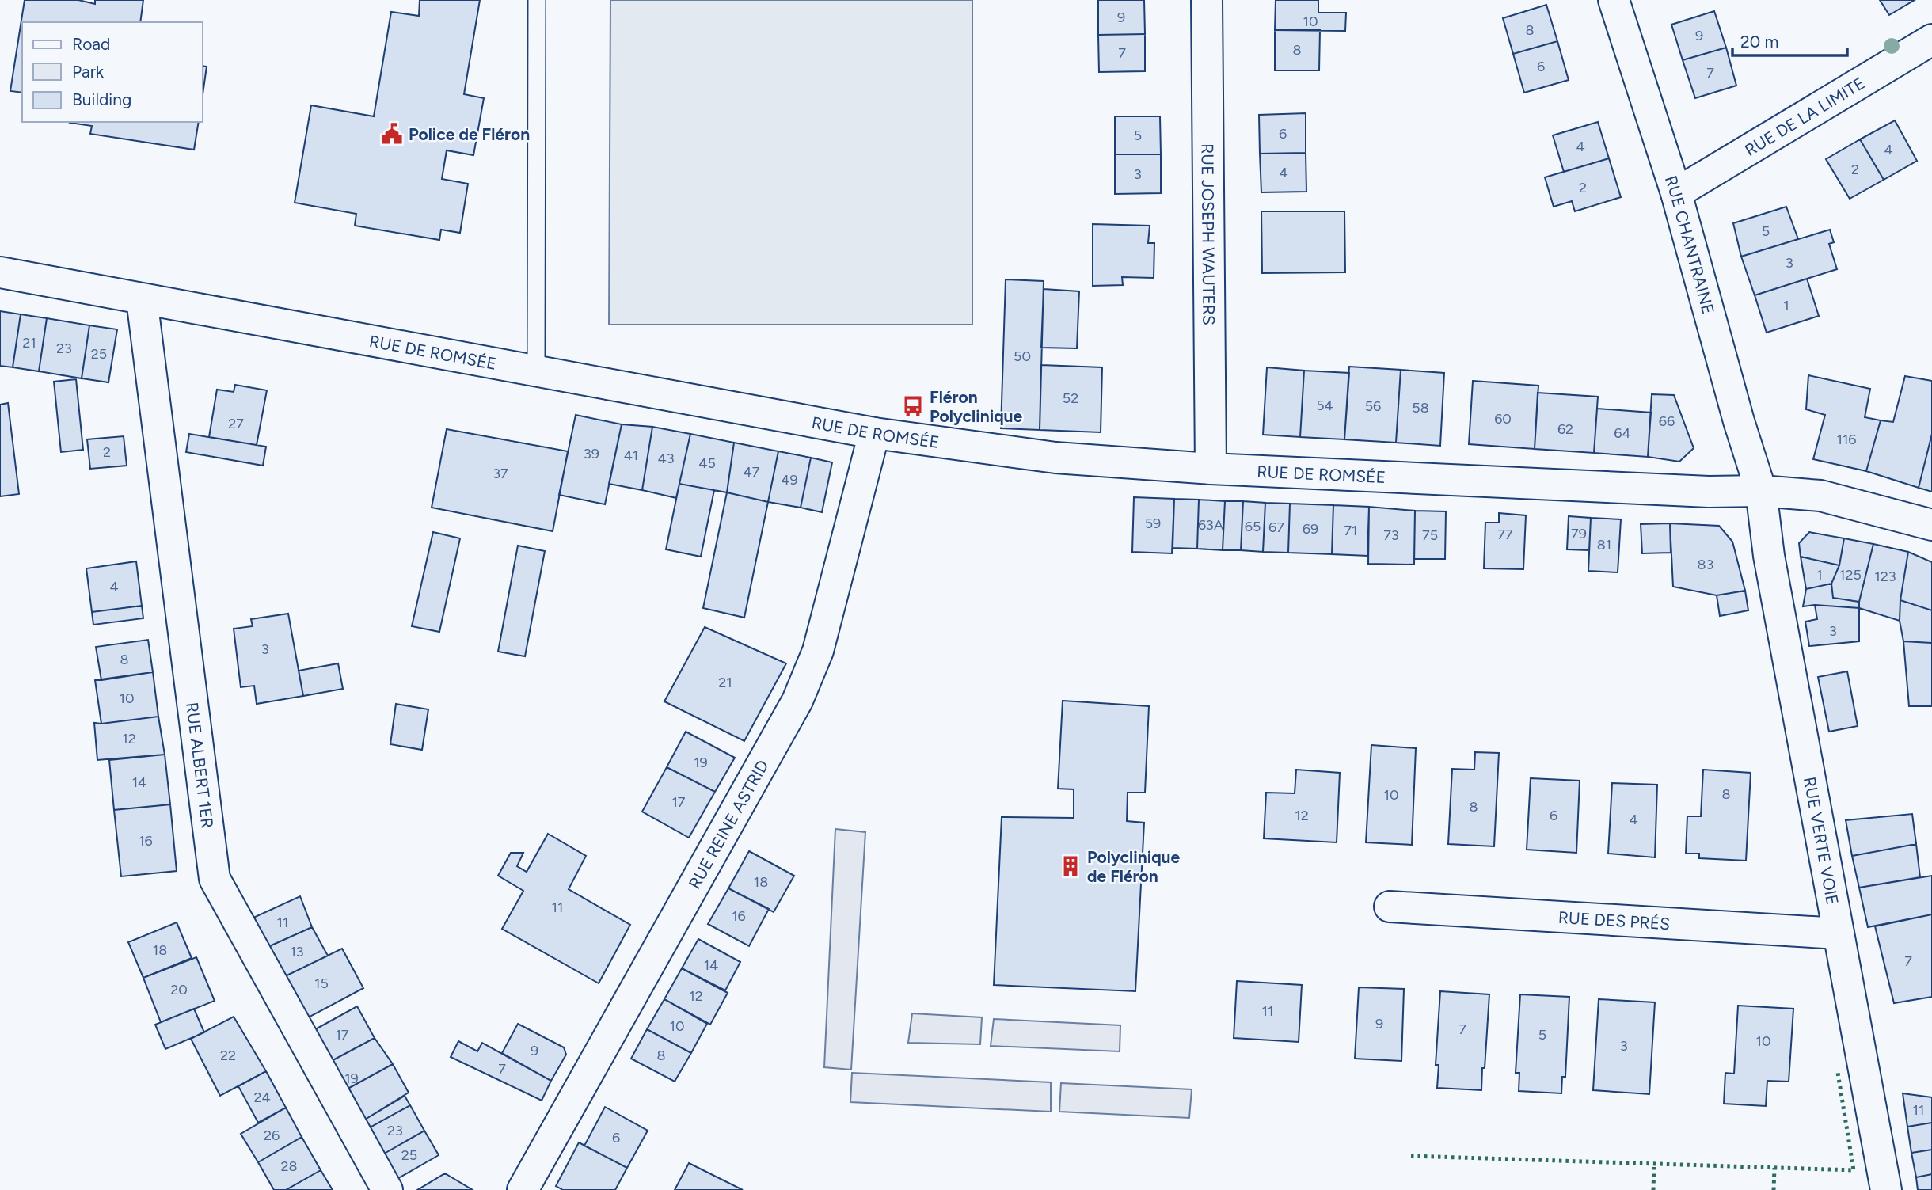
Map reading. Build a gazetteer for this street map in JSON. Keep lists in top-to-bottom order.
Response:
{
  "streets": {
    "street": [
      "RUE DE LA LIMITE",
      "RUE JOSEPH WAUTERS",
      "RUE CHANTRAINE",
      "RUE DE ROMSÉE",
      "RUE ALBERT 1ER",
      "RUE REINE ASTRID",
      "RUE VERTE VOIE",
      "RUE DES PRÉS"
    ]
  },
  "crossings": [
    ["RUE DE LA LIMITE", "RUE CHANTRAINE"],
    ["RUE JOSEPH WAUTERS", "RUE DE ROMSÉE"],
    ["RUE CHANTRAINE", "RUE DE ROMSÉE"],
    ["RUE CHANTRAINE", "RUE VERTE VOIE"],
    ["RUE DE ROMSÉE", "RUE ALBERT 1ER"],
    ["RUE DE ROMSÉE", "RUE REINE ASTRID"],
    ["RUE DE ROMSÉE", "RUE VERTE VOIE"],
    ["RUE VERTE VOIE", "RUE DES PRÉS"]
  ],
  "places": {
    "public building": ["Police de Fléron"],
    "bus stop": ["Fléron Polyclinique"],
    "building": ["Polyclinique de Fléron"]
  },
  "house_numbers": [
    "9",
    "10",
    "8",
    "9",
    "8",
    "7",
    "6",
    "7",
    "6",
    "5",
    "4",
    "4",
    "2",
    "4",
    "3",
    "2",
    "5",
    "3",
    "1",
    "21",
    "23",
    "25",
    "50",
    "52",
    "54",
    "56",
    "58",
    "60",
    "66",
    "27",
    "62",
    "64",
    "116",
    "2",
    "39",
    "41",
    "43",
    "45",
    "47",
    "37",
    "49",
    "59",
    "63A",
    "65",
    "67",
    "69",
    "71",
    "79",
    "77",
    "73",
    "75",
    "81",
    "83",
    "1",
    "125",
    "123",
    "4",
    "3",
    "3",
    "8",
    "21",
    "10",
    "12",
    "19",
    "14",
    "8",
    "10",
    "17",
    "8",
    "12",
    "6",
    "4",
    "16",
    "18",
    "11",
    "16",
    "11",
    "18",
    "13",
    "7",
    "14",
    "15",
    "20",
    "12",
    "11",
    "9",
    "10",
    "7",
    "17",
    "5",
    "10",
    "3",
    "9",
    "22",
    "8",
    "7",
    "19",
    "24",
    "11",
    "23",
    "26",
    "6",
    "25",
    "28"
  ],
  "legend": ["Road", "Park", "Building"],
  "scale_bar": "20 m"
}
